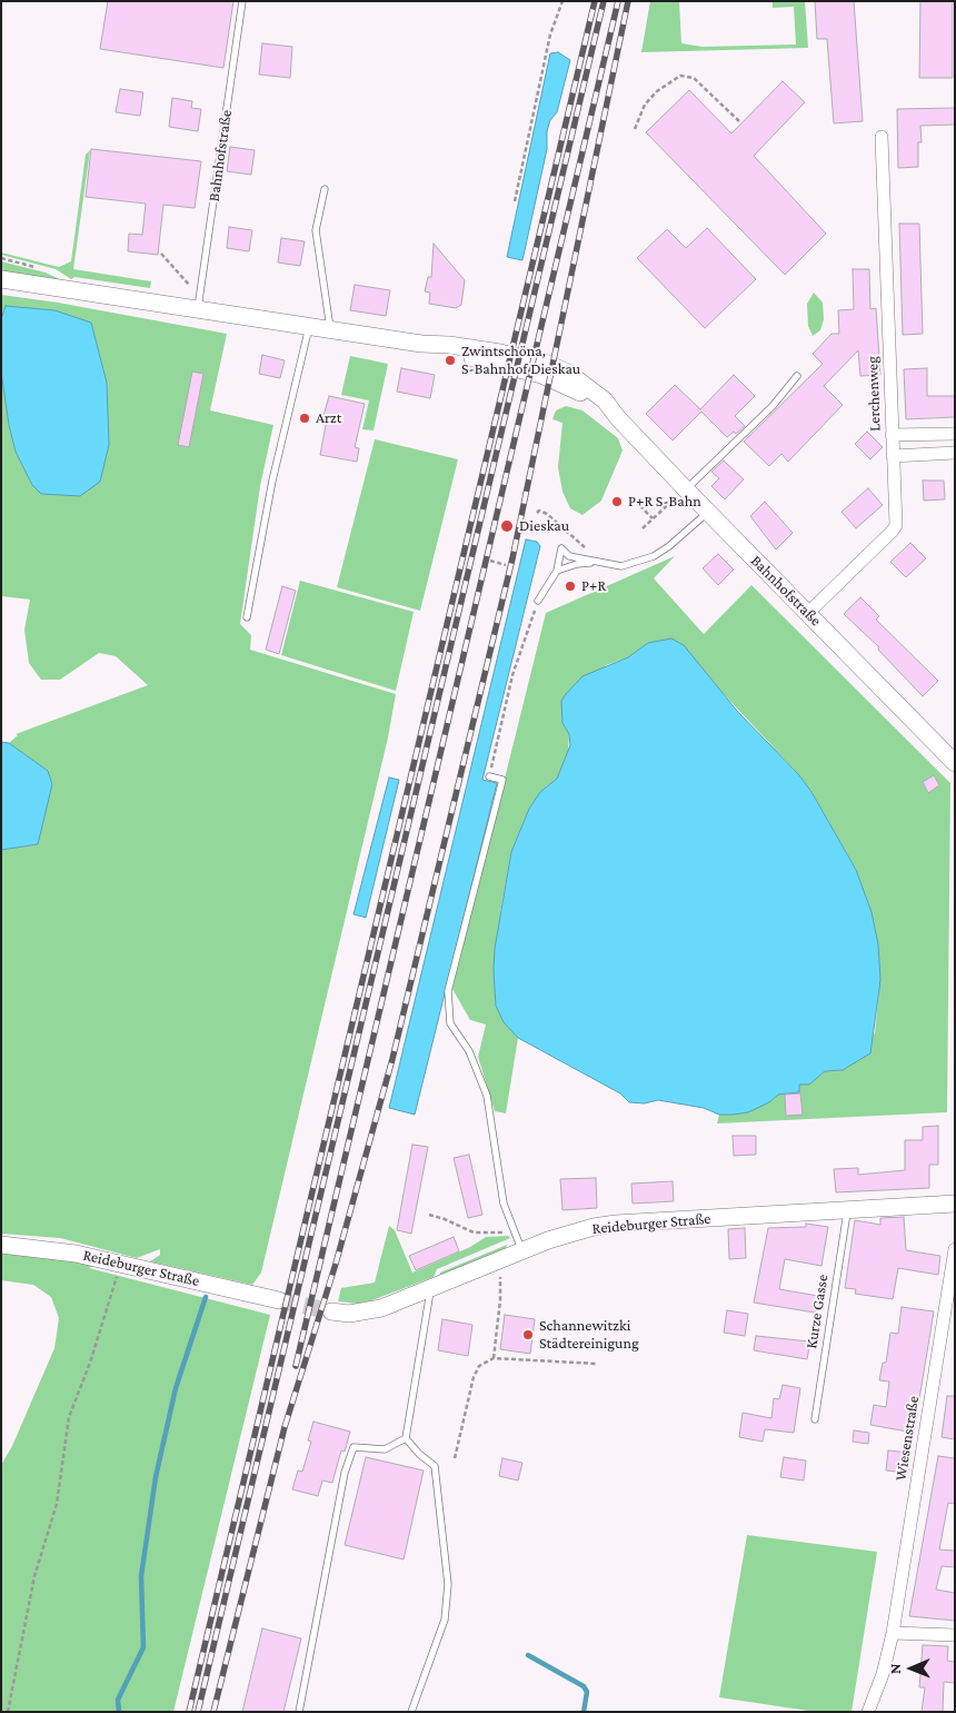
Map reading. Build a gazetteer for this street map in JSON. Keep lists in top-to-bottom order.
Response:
{
  "streets": {
    "street": [
      "Bahnhofstraße",
      "Lerchenweg",
      "Reideburger Straße",
      "Wiesenstraße"
    ],
    "lane": ["Kurze Gasse"]
  },
  "crossings": [
    ["Bahnhofstraße", "Lerchenweg"],
    ["Reideburger Straße", "Kurze Gasse"]
  ],
  "places": [
    "Zwintschöna, S-Bahnhof Dieskau",
    "Arzt",
    "P+R S-Bahn",
    "Dieskau",
    "P+R",
    "Schannewitzki Städtereinigung"
  ],
  "north": "left"
}
